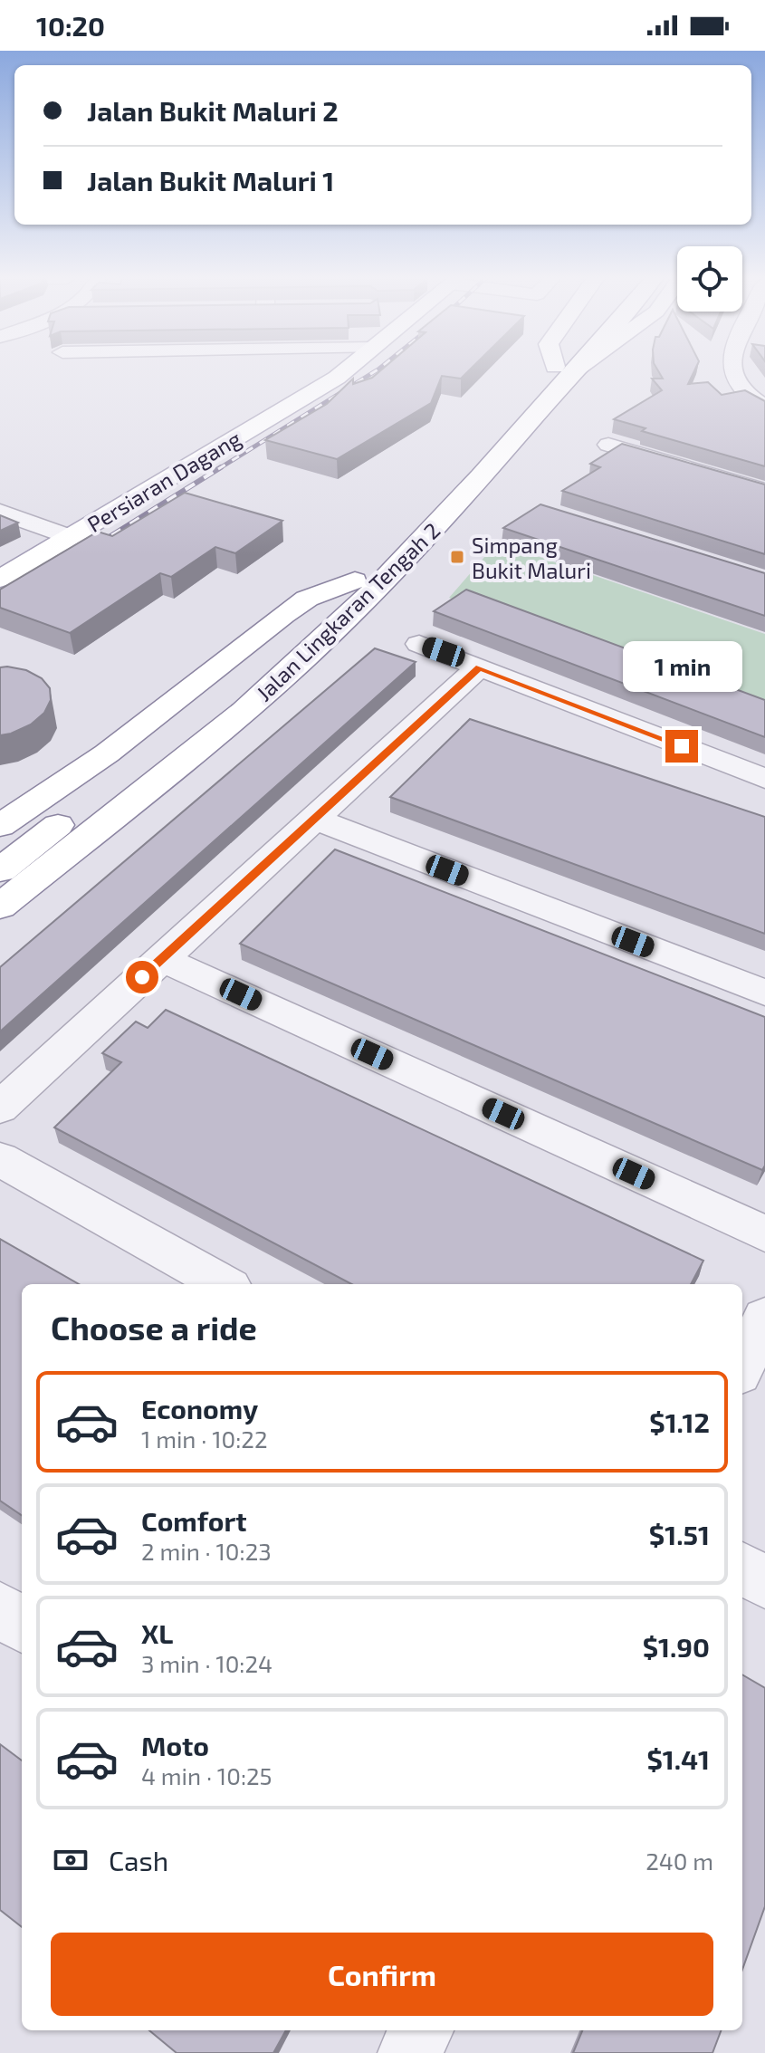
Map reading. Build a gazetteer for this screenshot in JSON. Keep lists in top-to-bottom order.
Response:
{
  "streets": {
    "main road": ["Persiaran Dagang", "Jalan Lingkaran Tengah 2"]
  },
  "places": {
    "transit": ["Simpang Bukit Maluri"]
  },
  "page": {
    "status": "10:20",
    "banner": ["Jalan Bukit Maluri 2", "Jalan Bukit Maluri 1"],
    "bubble": "1 min",
    "heading": "Choose a ride",
    "list": [
      {
        "name": "Economy",
        "note": "1 min · 10:22",
        "value": "$1.12"
      },
      {
        "name": "Comfort",
        "note": "2 min · 10:23",
        "value": "$1.51"
      },
      {
        "name": "XL",
        "note": "3 min · 10:24",
        "value": "$1.90"
      },
      {
        "name": "Moto",
        "note": "4 min · 10:25",
        "value": "$1.41"
      }
    ],
    "pay": ["Cash", "240 m"],
    "buttons": "Confirm"
  }
}
